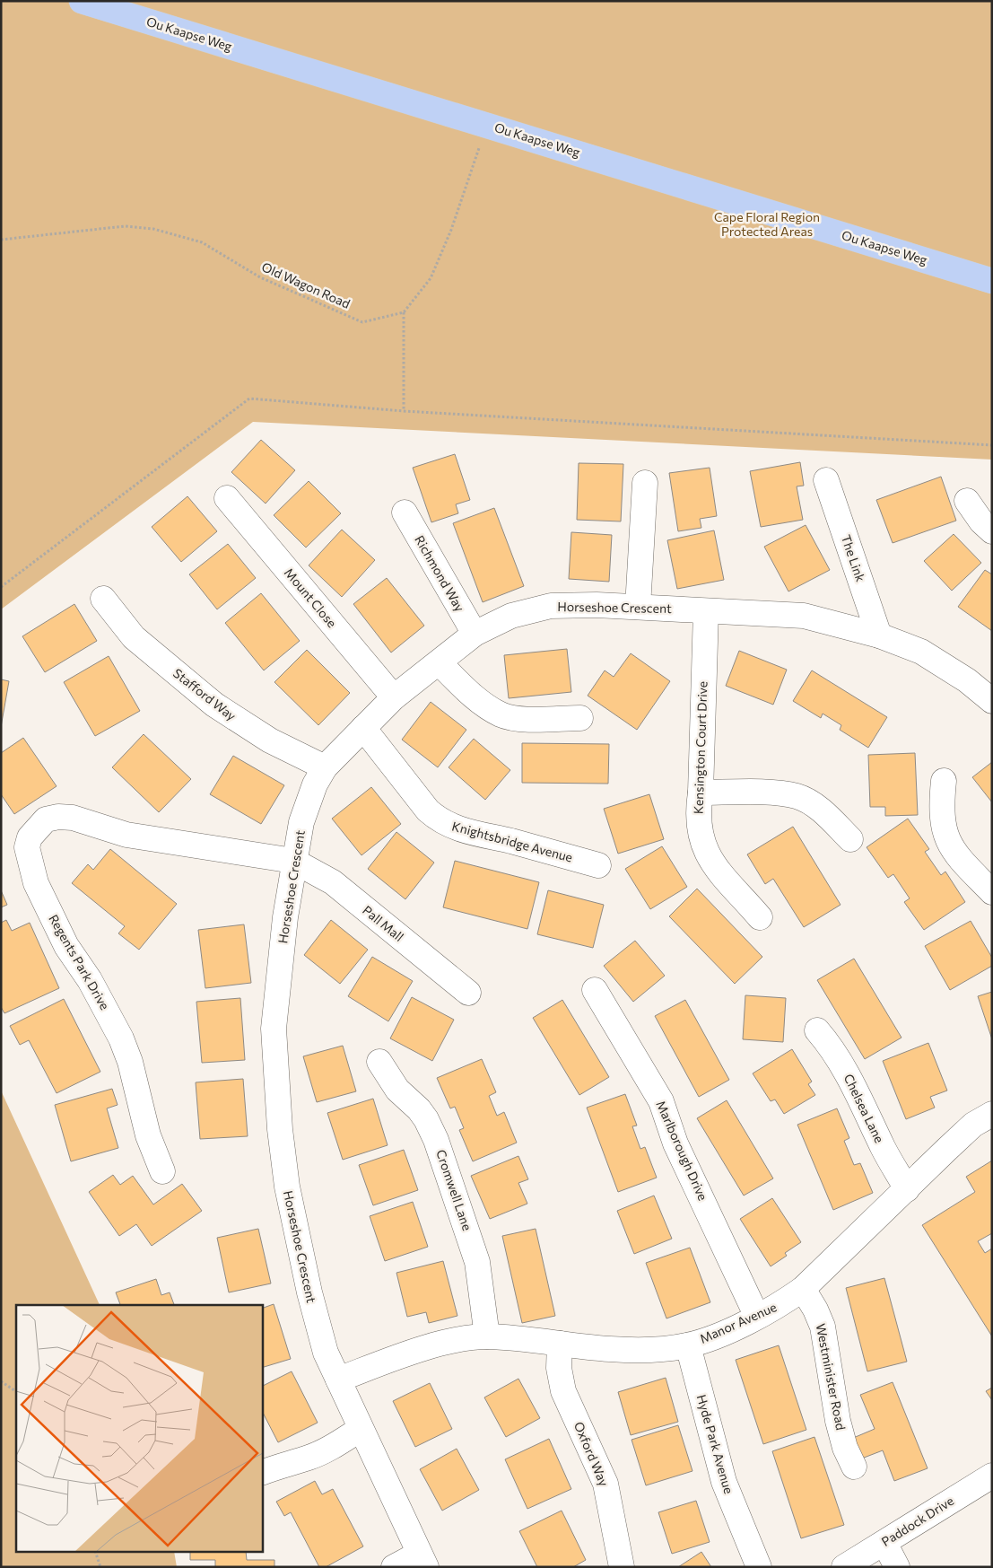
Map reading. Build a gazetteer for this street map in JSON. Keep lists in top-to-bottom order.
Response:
{
  "streets": {
    "main road": ["Ou Kaapse Weg"],
    "street": [
      "The Link",
      "Richmond Way",
      "Mount Close",
      "Horseshoe Crescent",
      "Stafford Way",
      "Kensington Court Drive",
      "Knightsbridge Avenue",
      "Pall Mall",
      "Regents Park Drive",
      "Chelsea Lane",
      "Marlborough Drive",
      "Cromwell Lane",
      "Manor Avenue",
      "Westminister Road",
      "Hyde Park Avenue",
      "Oxford Way",
      "Paddock Drive"
    ],
    "path": ["Old Wagon Road"]
  },
  "crossings": [
    ["The Link", "Horseshoe Crescent"],
    ["Richmond Way", "Horseshoe Crescent"],
    ["Mount Close", "Horseshoe Crescent"],
    ["Horseshoe Crescent", "Stafford Way"],
    ["Horseshoe Crescent", "Kensington Court Drive"],
    ["Horseshoe Crescent", "Knightsbridge Avenue"],
    ["Horseshoe Crescent", "Pall Mall"],
    ["Horseshoe Crescent", "Regents Park Drive"],
    ["Horseshoe Crescent", "Manor Avenue"],
    ["Pall Mall", "Regents Park Drive"],
    ["Chelsea Lane", "Manor Avenue"],
    ["Marlborough Drive", "Manor Avenue"],
    ["Cromwell Lane", "Manor Avenue"],
    ["Manor Avenue", "Westminister Road"],
    ["Manor Avenue", "Hyde Park Avenue"],
    ["Manor Avenue", "Oxford Way"]
  ],
  "parks": ["Cape Floral Region Protected Areas"]
}
